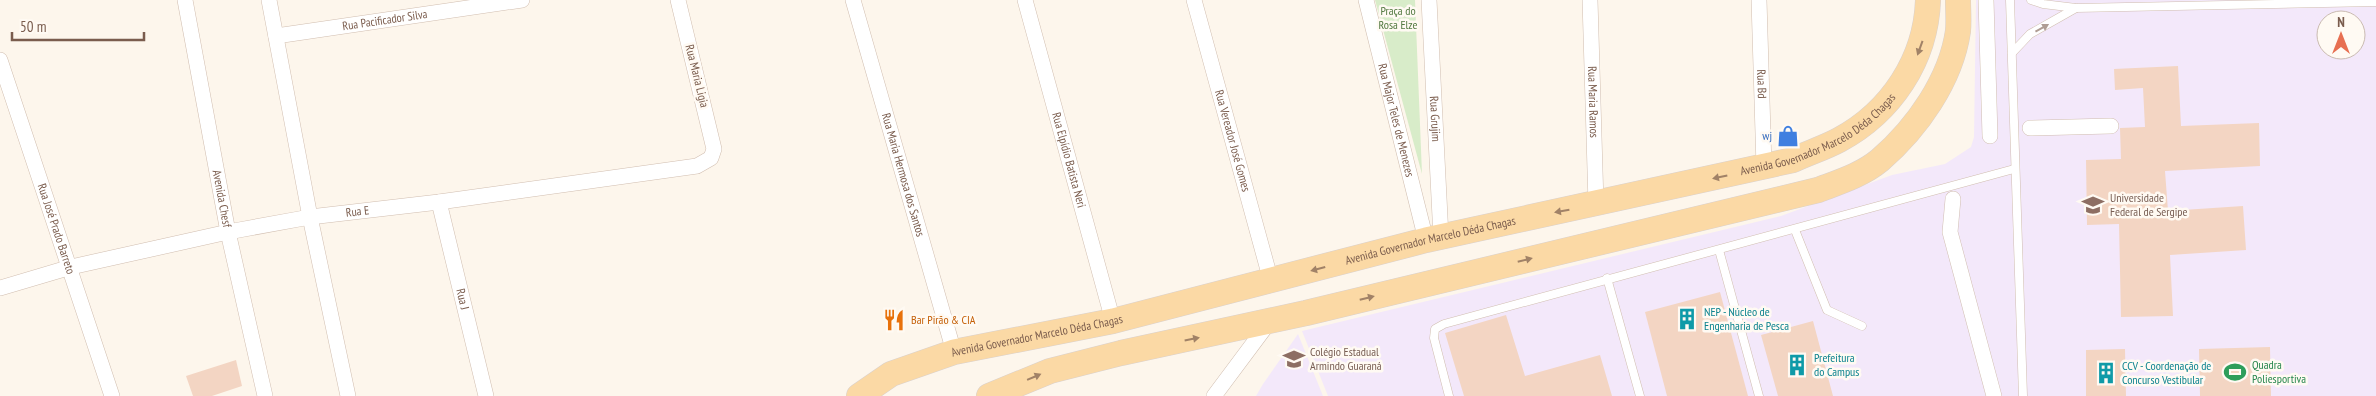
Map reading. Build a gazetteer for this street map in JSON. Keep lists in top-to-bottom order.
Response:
{
  "streets": {
    "main road": ["Avenida Governador Marcelo Déda Chagas"],
    "street": [
      "Rua Pacificador Silva",
      "Rua Maria Ligia",
      "Rua Bd",
      "Rua Maria Ramos",
      "Rua Grujim",
      "Rua Major Teles de Menezes",
      "Rua Vereador José Gomes",
      "Rua Elpídio Batista Neri",
      "Rua Maria Hermosa dos Santos",
      "Avenida Chesf",
      "Rua E",
      "Rua José Prado Barreto",
      "Rua J"
    ]
  },
  "crossings": [
    ["Rua Maria Ligia", "Rua E"],
    ["Rua Bd", "Avenida Governador Marcelo Déda Chagas"],
    ["Rua Maria Ramos", "Avenida Governador Marcelo Déda Chagas"],
    ["Rua Grujim", "Rua Major Teles de Menezes"],
    ["Rua Grujim", "Avenida Governador Marcelo Déda Chagas"],
    ["Rua Major Teles de Menezes", "Avenida Governador Marcelo Déda Chagas"],
    ["Avenida Governador Marcelo Déda Chagas", "Rua Vereador José Gomes"],
    ["Avenida Governador Marcelo Déda Chagas", "Rua Elpídio Batista Neri"],
    ["Avenida Governador Marcelo Déda Chagas", "Rua Maria Hermosa dos Santos"],
    ["Avenida Chesf", "Rua E"],
    ["Rua E", "Rua José Prado Barreto"],
    ["Rua E", "Rua J"]
  ],
  "parks": ["Praça do Rosa Elze"],
  "places": {
    "shop": ["wj"],
    "school or university": ["Universidade Federal de Sergipe", "Colégio Estadual Armindo Guaraná"],
    "building": ["NEP - Núcleo de Engenharia de Pesca", "Prefeitura do Campus", "CCV - Coordenação de Concurso Vestibular"],
    "restaurant": ["Bar Pirão & CIA"],
    "sports": ["Quadra Poliesportiva"]
  },
  "scale_bar": "50 m",
  "north": "top"
}
